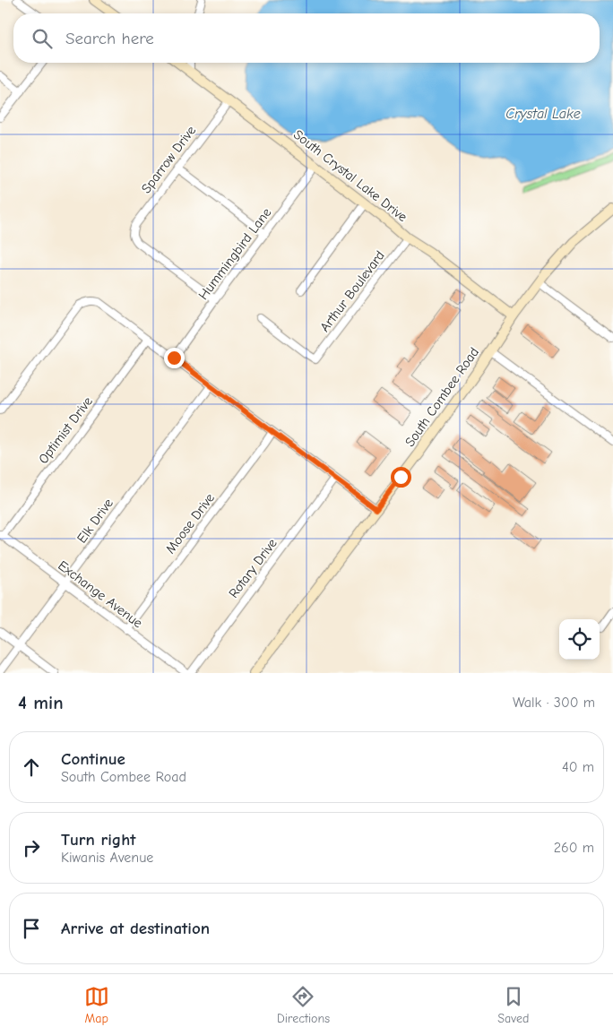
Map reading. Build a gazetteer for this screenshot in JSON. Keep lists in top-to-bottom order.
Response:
{
  "streets": {
    "main road": ["South Crystal Lake Drive", "South Combee Road"],
    "street": [
      "Sparrow Drive",
      "Hummingbird Lane",
      "Arthur Boulevard",
      "Optimist Drive",
      "Elk Drive",
      "Moose Drive",
      "Rotary Drive",
      "Exchange Avenue"
    ]
  },
  "crossings": [
    ["Sparrow Drive", "South Crystal Lake Drive"],
    ["Sparrow Drive", "Hummingbird Lane"],
    ["South Crystal Lake Drive", "Hummingbird Lane"],
    ["South Crystal Lake Drive", "Arthur Boulevard"],
    ["South Crystal Lake Drive", "South Combee Road"],
    ["Optimist Drive", "Exchange Avenue"],
    ["Elk Drive", "Exchange Avenue"],
    ["Moose Drive", "Exchange Avenue"]
  ],
  "water": ["Crystal Lake"],
  "page": {
    "search": "Search here",
    "heading": ["4 min", "Walk · 300 m"],
    "list": [
      ["Continue", "South Combee Road", "40 m"],
      ["Turn right", "Kiwanis Avenue", "260 m"],
      "Arrive at destination"
    ],
    "nav": ["Map", "Directions", "Saved"]
  }
}
